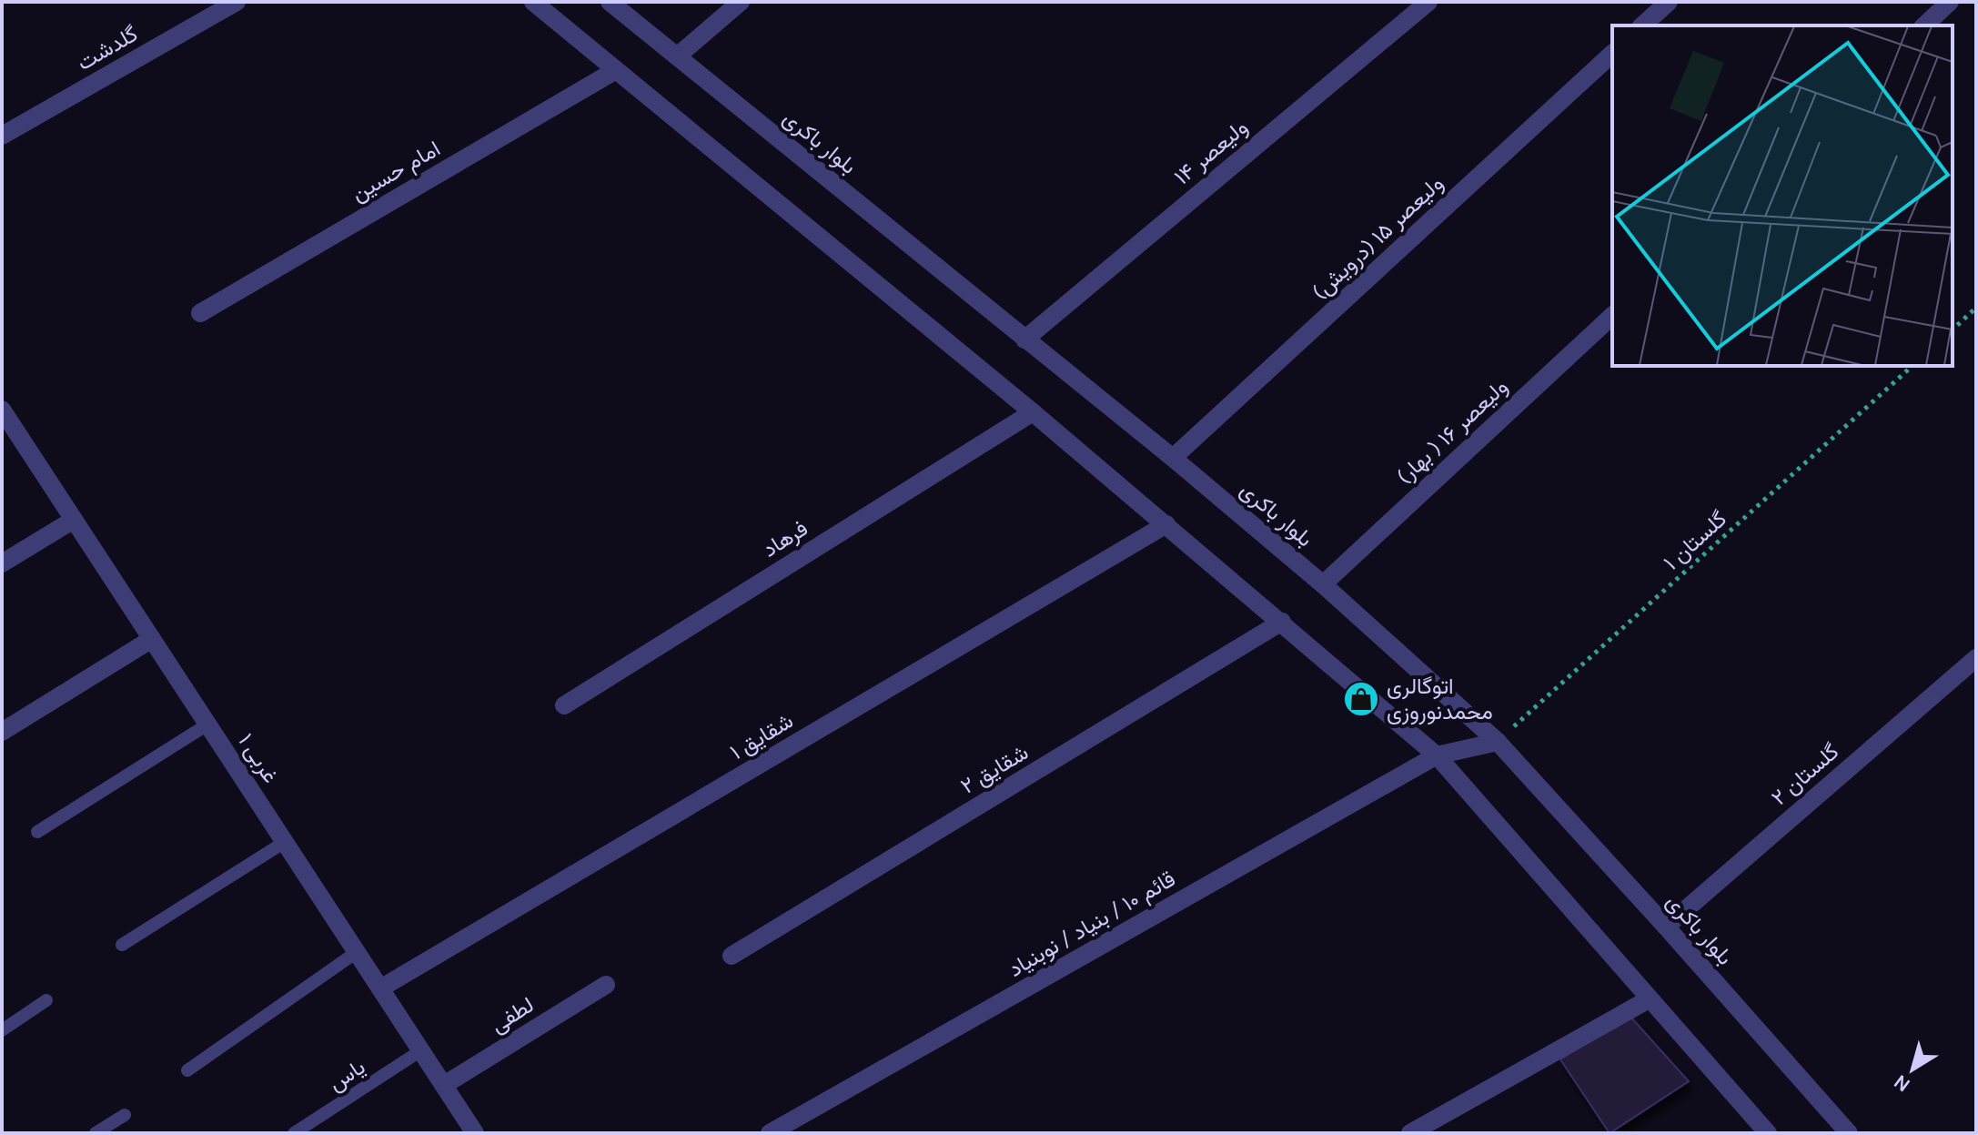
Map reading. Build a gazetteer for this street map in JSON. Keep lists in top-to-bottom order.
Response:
{
  "streets": {
    "street": [
      "گلدشت",
      "بلوار باکری",
      "ولیعصر ۱۴",
      "امام حسین",
      "ولیعصر ۱۵ (درویش)",
      "ولیعصر ۱۶ ( بهار)",
      "فرهاد",
      "شقایق ۱",
      "۱ غربی",
      "شقایق ۲",
      "گلستان ۲",
      "قائم ۱۰ / بنیاد / نوبنیاد",
      "لطفی"
    ],
    "lane": ["یاس"],
    "path": ["گلستان ۱"]
  },
  "crossings": [
    ["بلوار باکری", "ولیعصر ۱۴"],
    ["بلوار باکری", "ولیعصر ۱۵ (درویش)"],
    ["بلوار باکری", "ولیعصر ۱۶ ( بهار)"],
    ["بلوار باکری", "گلستان ۱"],
    ["بلوار باکری", "گلستان ۲"],
    ["بلوار باکری", "قائم ۱۰ / بنیاد / نوبنیاد"],
    ["گلستان ۱", "قائم ۱۰ / بنیاد / نوبنیاد"],
    ["شقایق ۱", "۱ غربی"],
    ["۱ غربی", "لطفی"],
    ["۱ غربی", "یاس"]
  ],
  "places": {
    "shop": ["اتوگالری محمدنوروزی"]
  },
  "north": "bottom left"
}
